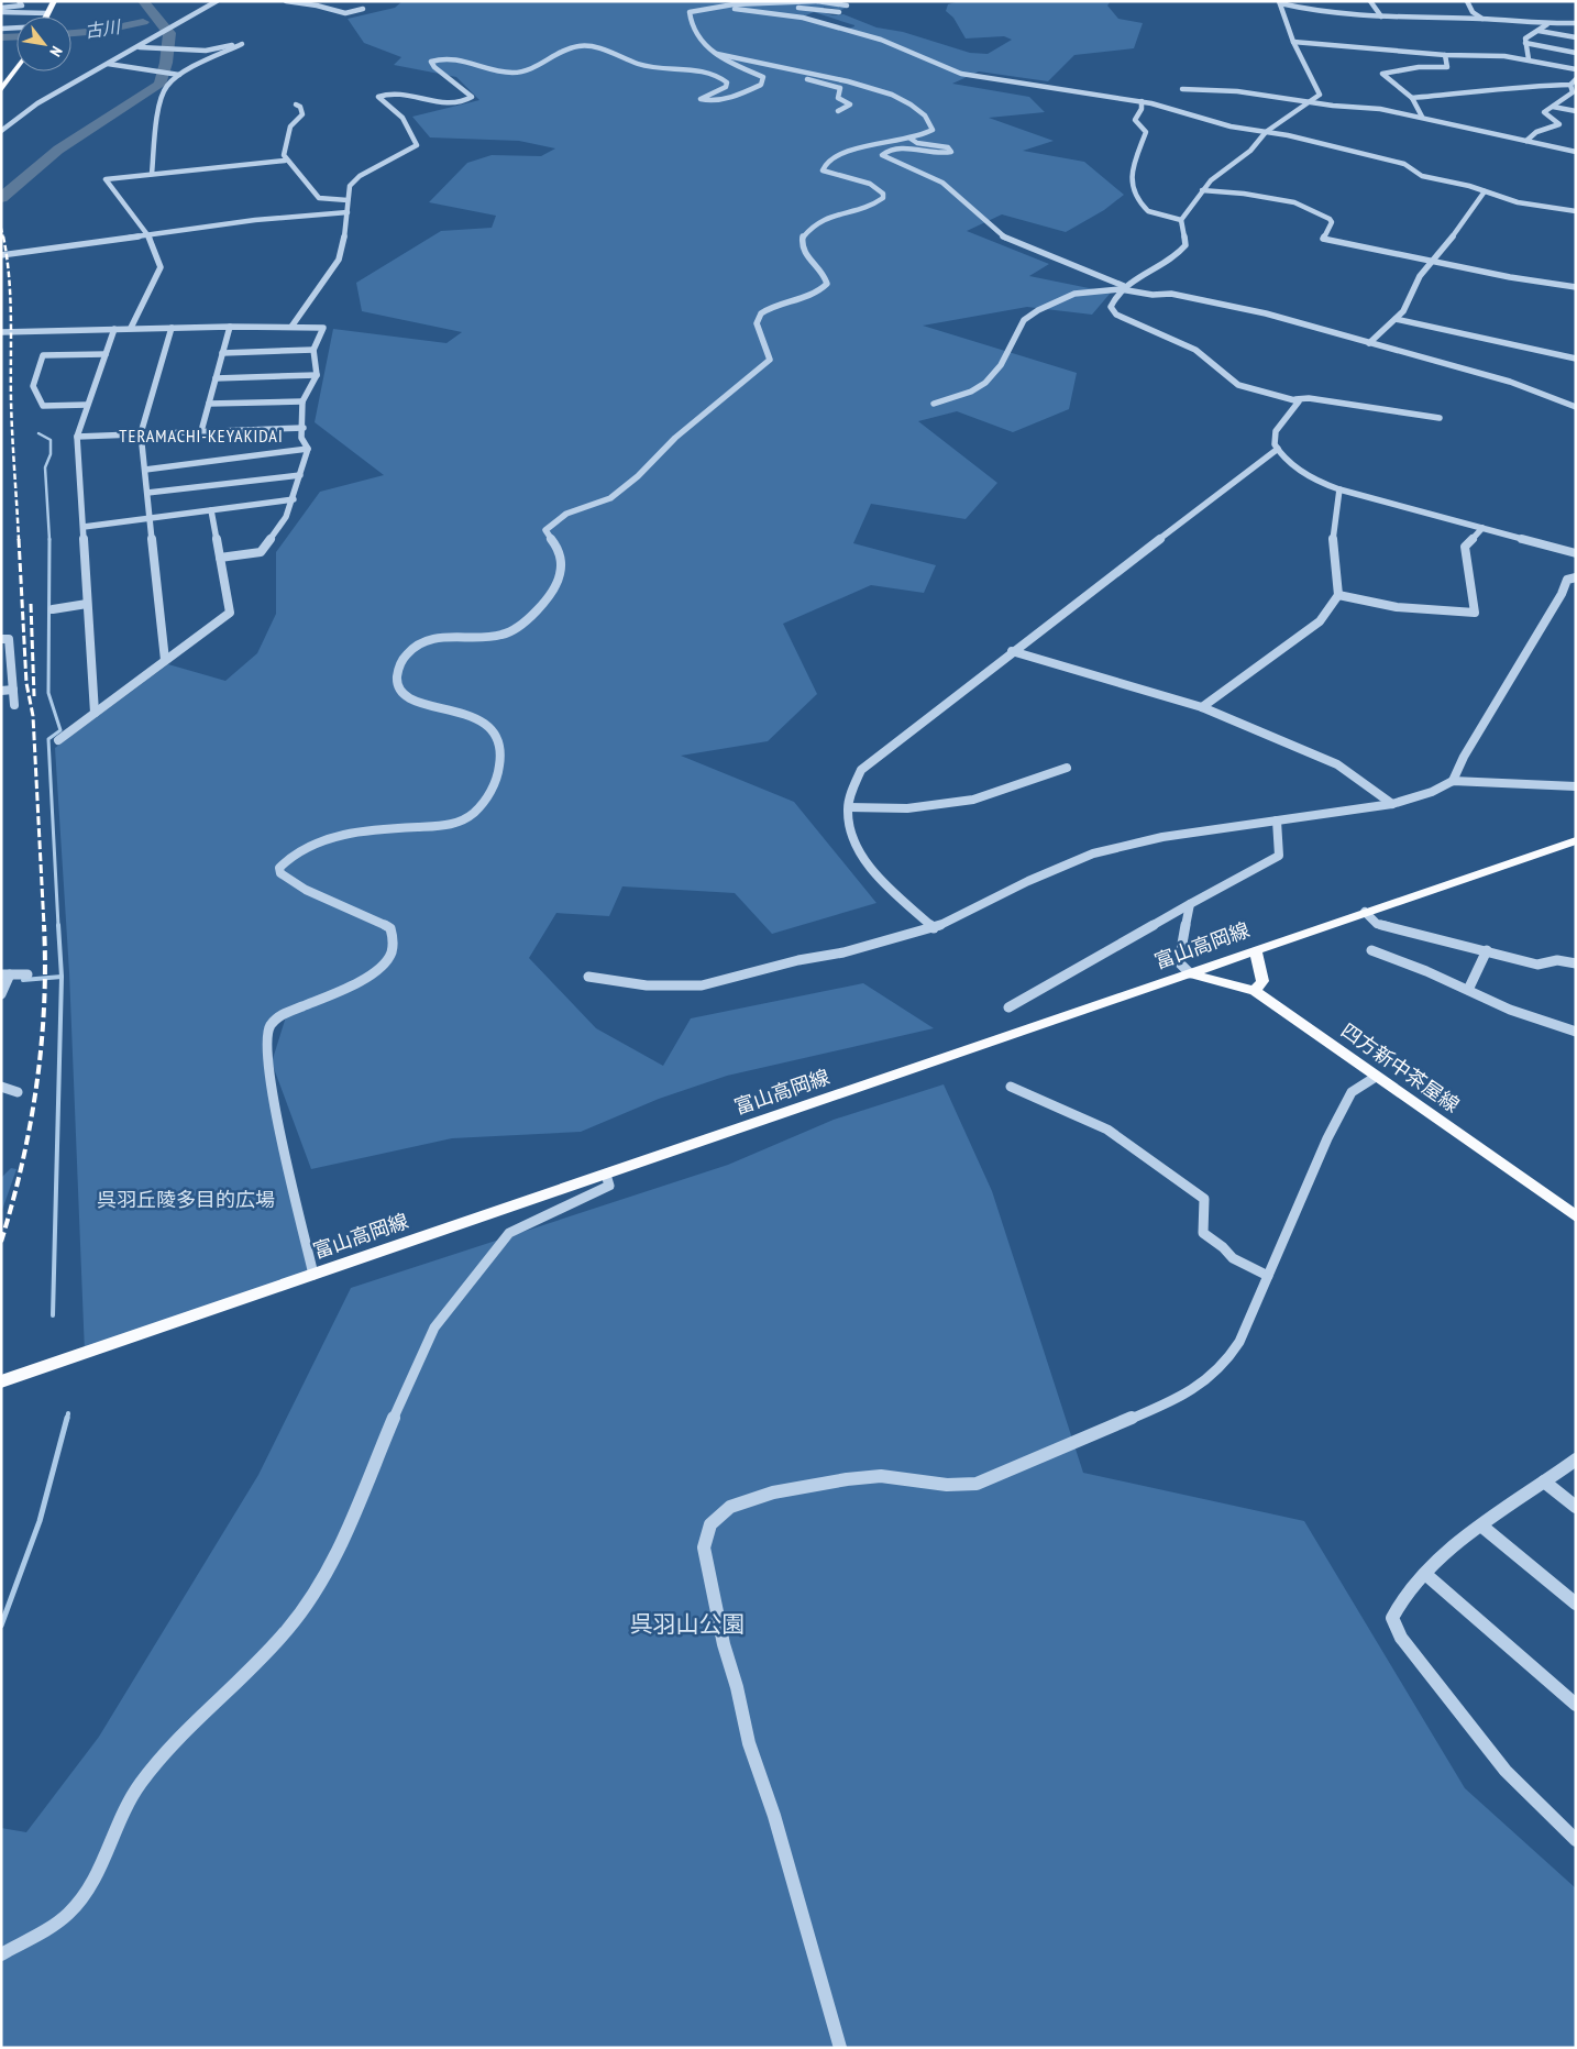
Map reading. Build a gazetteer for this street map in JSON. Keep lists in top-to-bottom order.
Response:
{
  "streets": {
    "main road": ["富山高岡線", "四方新中茶屋線"]
  },
  "crossings": [
    ["富山高岡線", "四方新中茶屋線"]
  ],
  "districts": ["TERAMACHI-KEYAKIDAI"],
  "water": ["古川"],
  "parks": ["呉羽丘陵多目的広場", "呉羽山公園"],
  "north": "bottom right"
}
